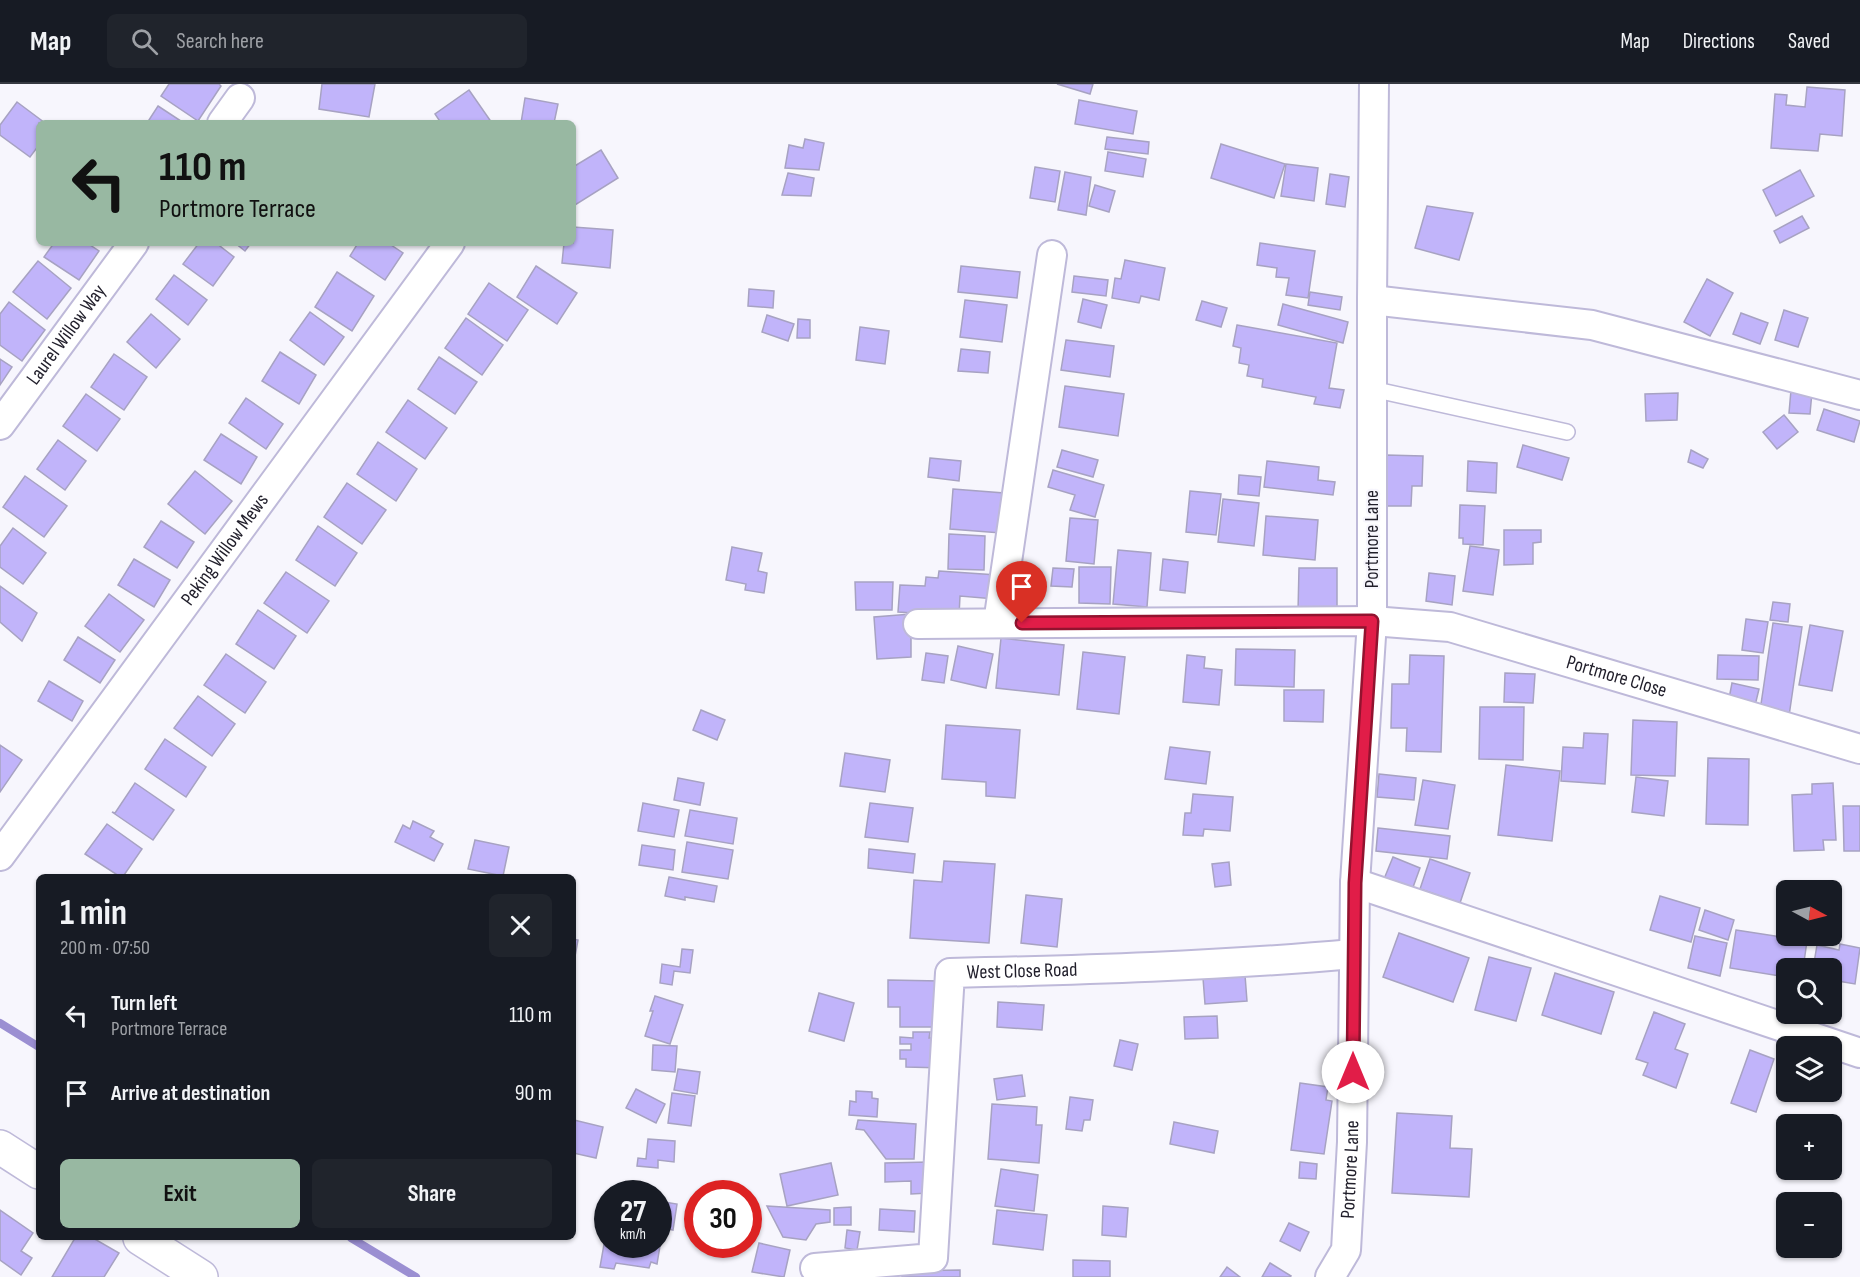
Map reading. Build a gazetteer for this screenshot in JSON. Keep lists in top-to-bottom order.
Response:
{
  "streets": {
    "street": [
      "Laurel Willow Way",
      "Portmore Lane",
      "Peking Willow Mews",
      "Portmore Close",
      "West Close Road"
    ]
  },
  "crossings": [
    ["Portmore Lane", "Portmore Close"],
    ["Portmore Lane", "West Close Road"]
  ],
  "north": "right",
  "page": {
    "header": "Map",
    "search": "Search here",
    "nav": ["Map", "Directions", "Saved"],
    "turn": ["110 m", "Portmore Terrace"],
    "heading": ["1 min", "200 m · 07:50"],
    "map_buttons": ["+", "−"],
    "list": [
      {
        "name": "Turn left",
        "note": "Portmore Terrace",
        "value": "110 m"
      },
      {
        "name": "Arrive at destination",
        "value": "90 m"
      }
    ],
    "buttons": ["Exit", "Share"],
    "speed": "27 km/h",
    "limit": "30"
  }
}
